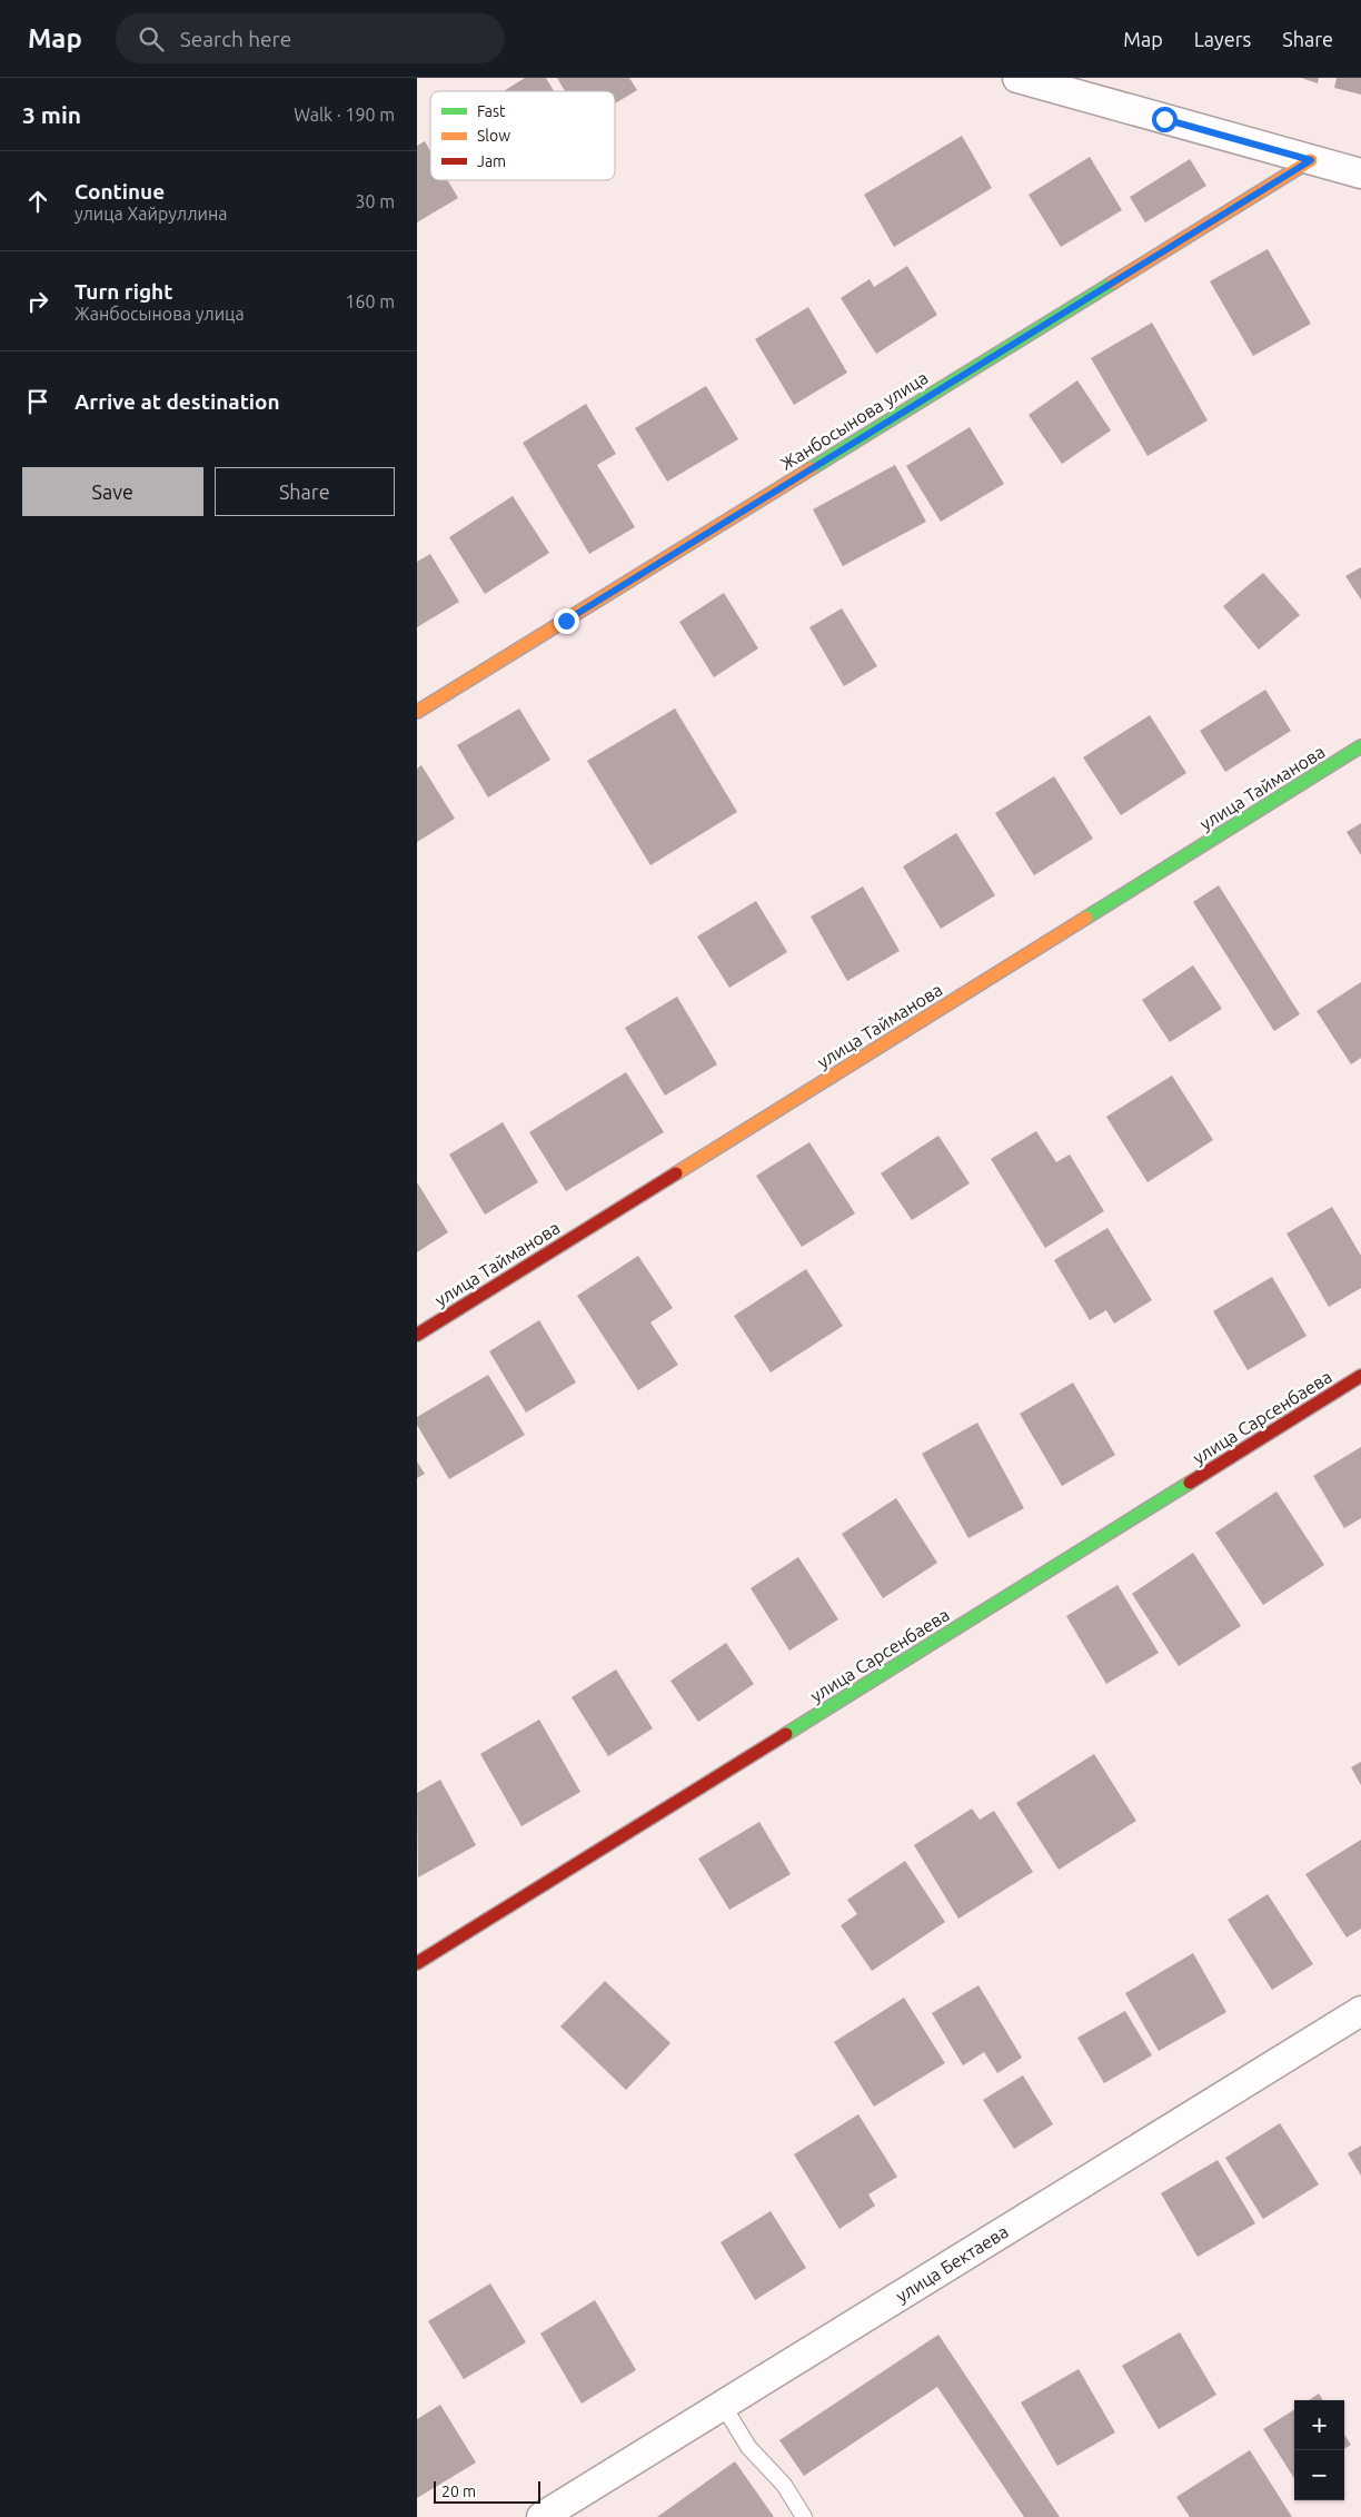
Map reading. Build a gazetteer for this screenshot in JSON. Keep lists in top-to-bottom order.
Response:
{
  "streets": {
    "street": [
      "Жанбосынова улица",
      "улица Тайманова",
      "улица Сарсенбаева",
      "улица Бектаева"
    ]
  },
  "legend": ["Fast", "Slow", "Jam"],
  "scale_bar": "20 m",
  "page": {
    "header": "Map",
    "search": "Search here",
    "nav": ["Map", "Layers", "Share"],
    "heading": ["3 min", "Walk · 190 m"],
    "list": [
      ["Continue", "улица Хайруллина", "30 m"],
      ["Turn right", "Жанбосынова улица", "160 m"],
      "Arrive at destination"
    ],
    "buttons": ["Save", "Share"],
    "map_buttons": ["+", "−"],
    "scale": "20 m"
  }
}
